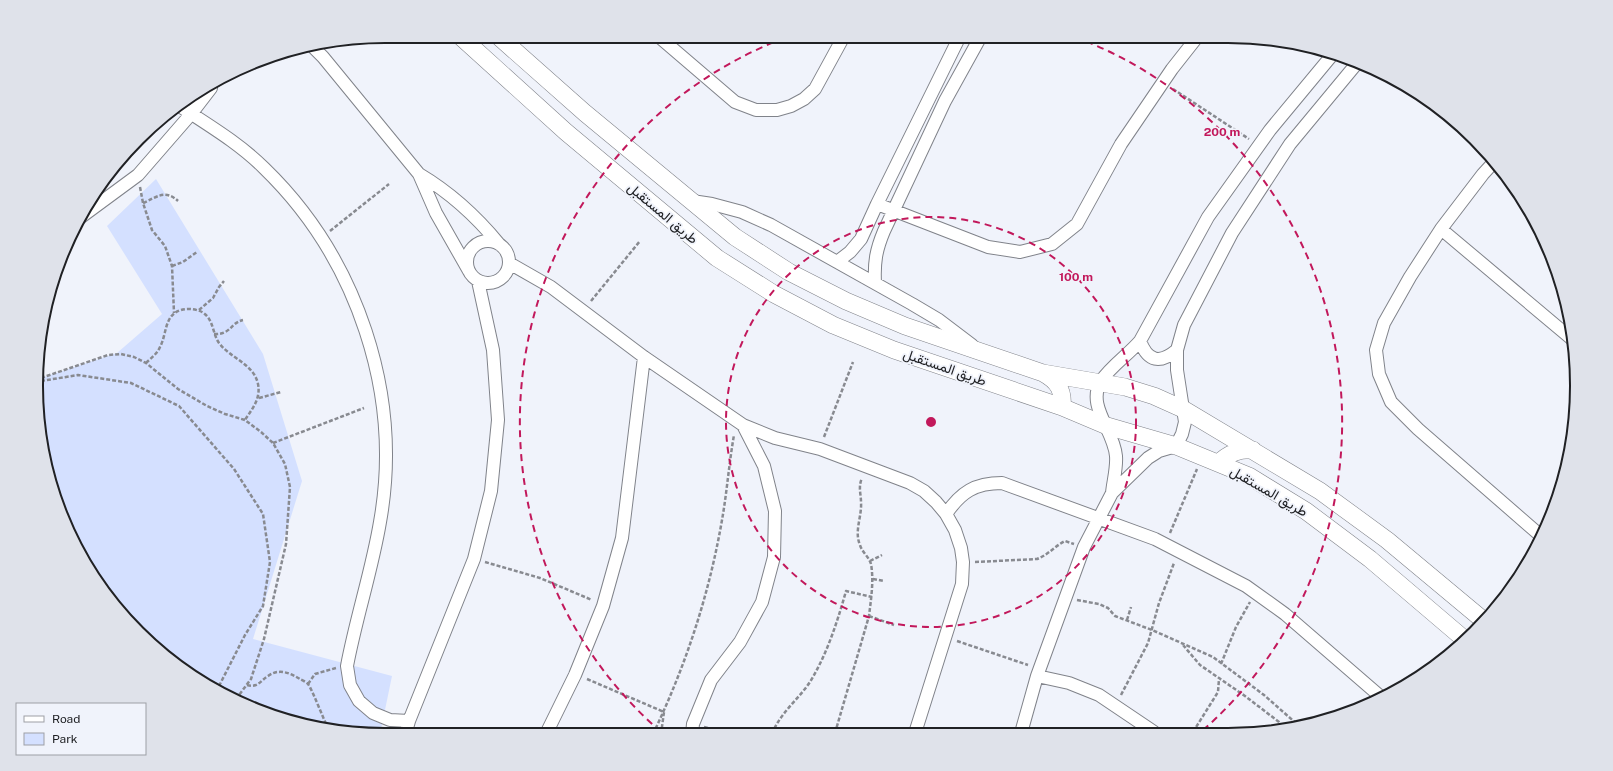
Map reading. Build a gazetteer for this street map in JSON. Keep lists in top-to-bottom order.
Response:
{
  "streets": {
    "main road": ["طريق المستقبل"]
  },
  "legend": ["Road", "Park"],
  "rings": ["200 m", "100 m"]
}
